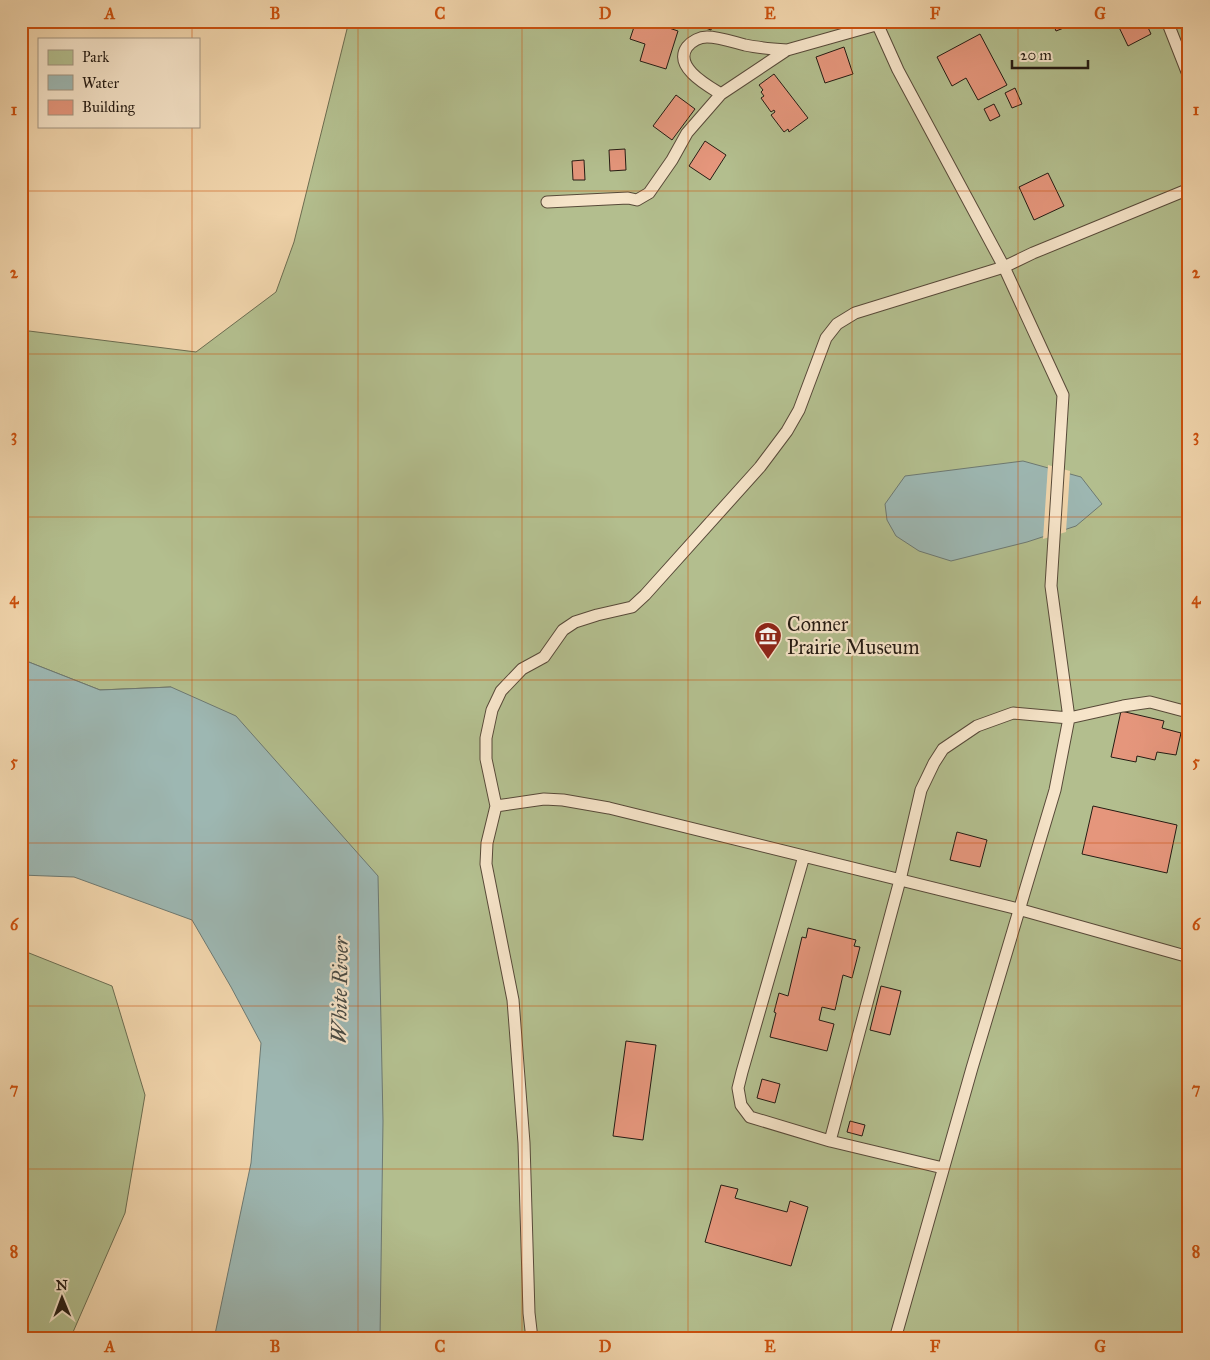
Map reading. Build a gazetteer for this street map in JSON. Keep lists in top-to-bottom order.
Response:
{
  "water": ["White River"],
  "places": {
    "museum": ["Conner Prairie Museum"]
  },
  "legend": ["Park", "Water", "Building"],
  "scale_bar": "20 m",
  "north": "top",
  "grid": {
    "columns": [
      "A",
      "B",
      "C",
      "D",
      "E",
      "F",
      "G"
    ],
    "rows": [
      "1",
      "2",
      "3",
      "4",
      "5",
      "6",
      "7",
      "8"
    ]
  }
}
